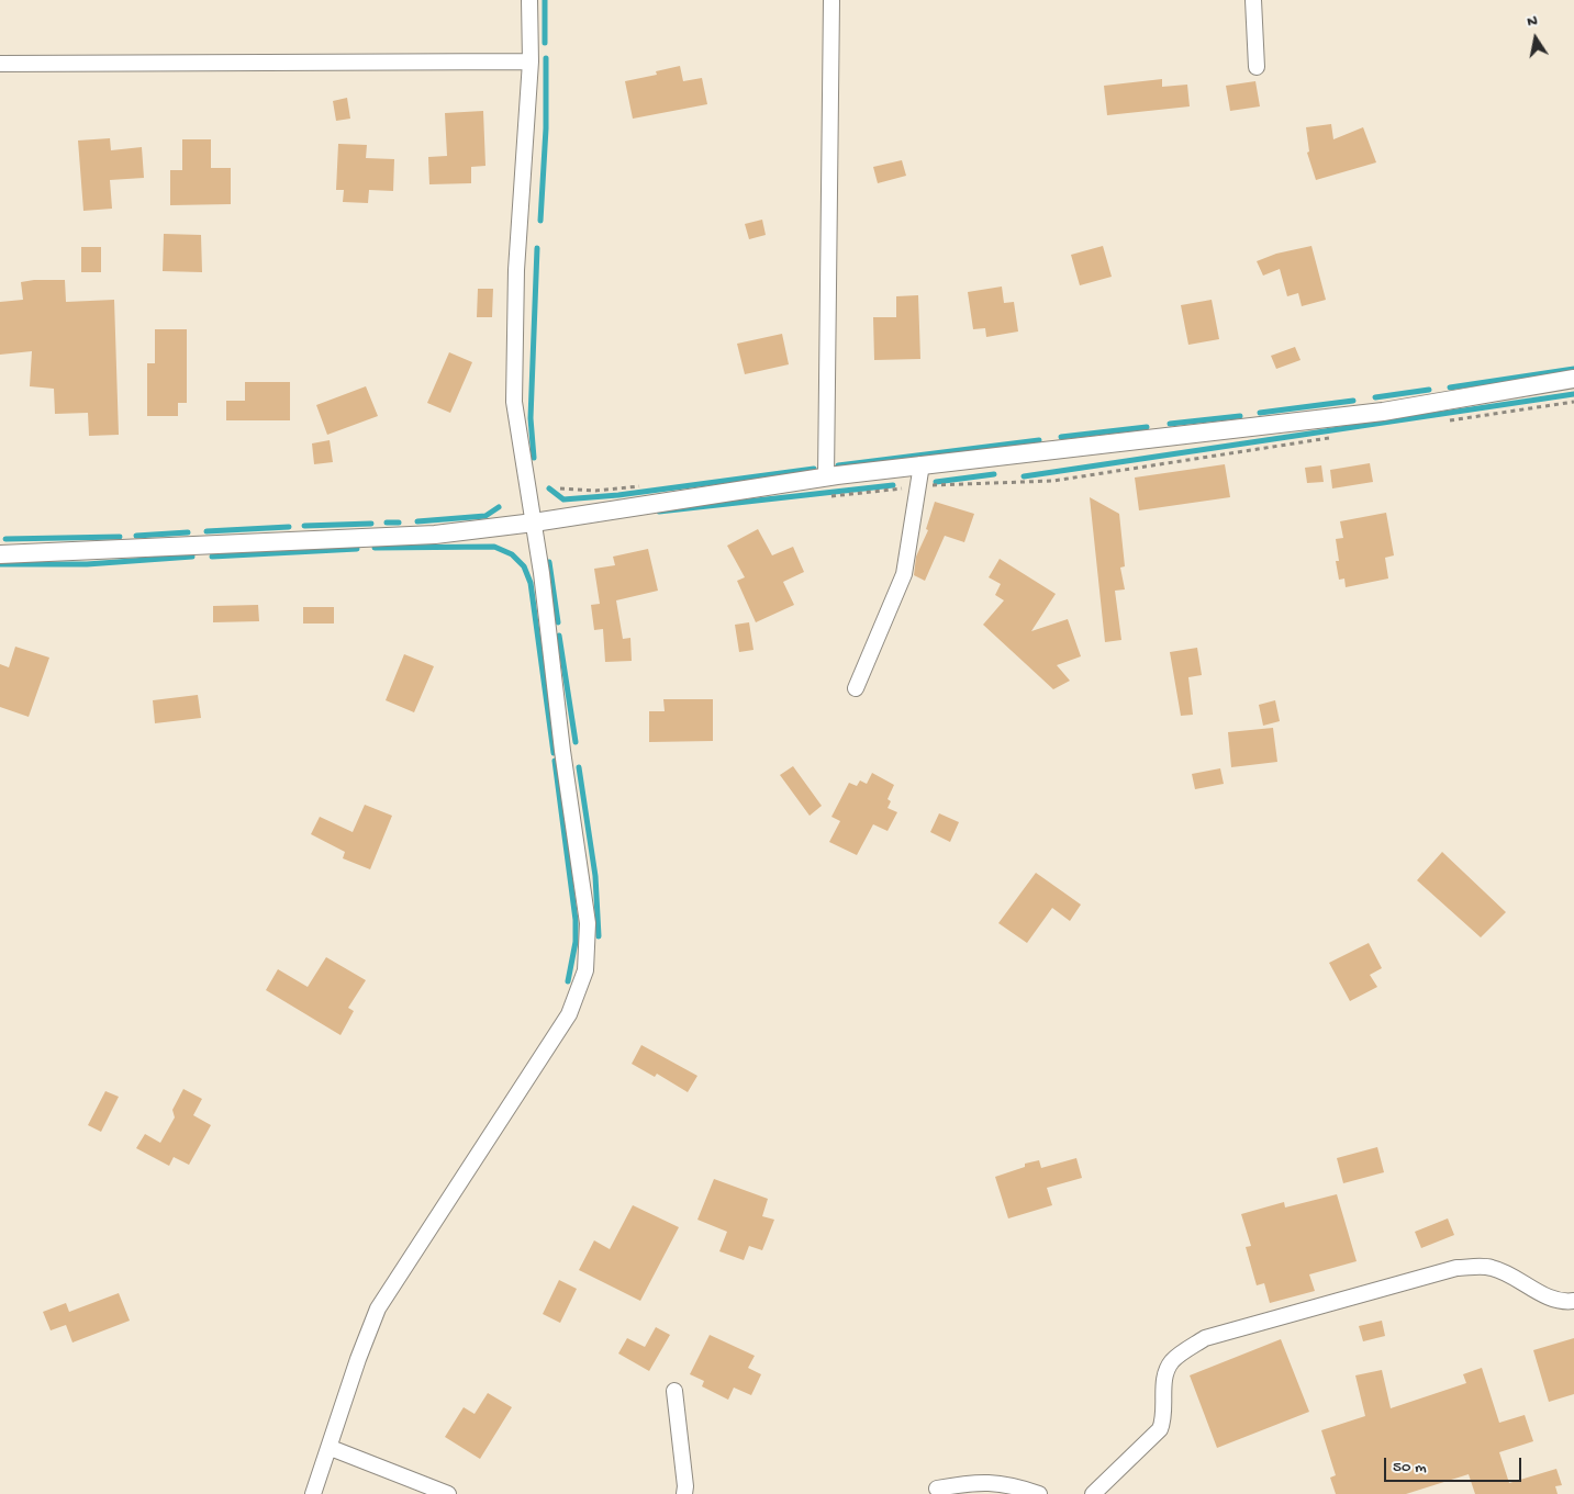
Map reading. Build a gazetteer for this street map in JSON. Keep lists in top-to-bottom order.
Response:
{
  "scale_bar": "50 m",
  "north": "top"
}
